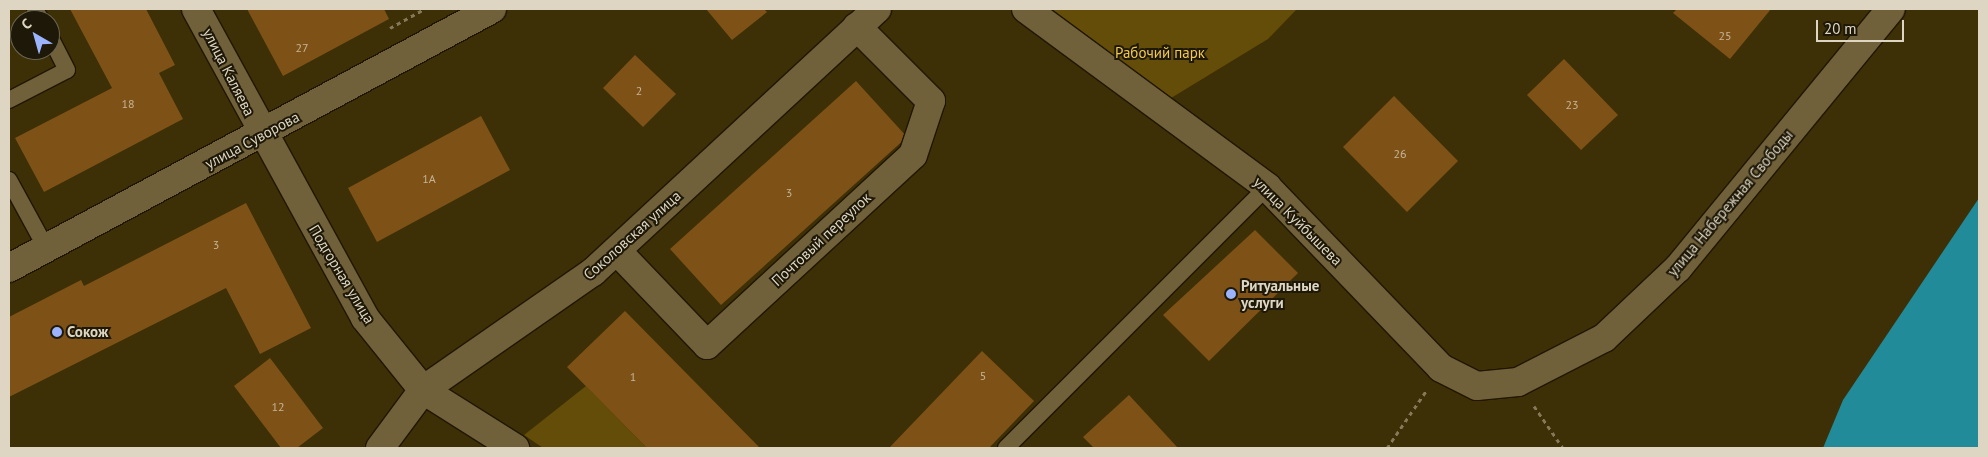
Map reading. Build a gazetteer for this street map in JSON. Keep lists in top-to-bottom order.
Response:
{
  "streets": {
    "street": [
      "улица Каляева",
      "улица Суворова",
      "улица Набережная Свободы",
      "улица Куйбышева",
      "Соколовская улица",
      "Почтовый переулок",
      "Подгорная улица"
    ]
  },
  "crossings": [
    ["улица Каляева", "улица Суворова"],
    ["улица Каляева", "Подгорная улица"],
    ["улица Суворова", "Подгорная улица"],
    ["улица Набережная Свободы", "улица Куйбышева"],
    ["Соколовская улица", "Почтовый переулок"],
    ["Соколовская улица", "Подгорная улица"]
  ],
  "parks": ["Рабочий парк"],
  "places": ["Ритуальные услуги", "Сокож"],
  "house_numbers": [
    "25",
    "27",
    "2",
    "18",
    "23",
    "26",
    "1А",
    "3",
    "3",
    "5",
    "1",
    "12"
  ],
  "scale_bar": "20 m",
  "north": "top left"
}
